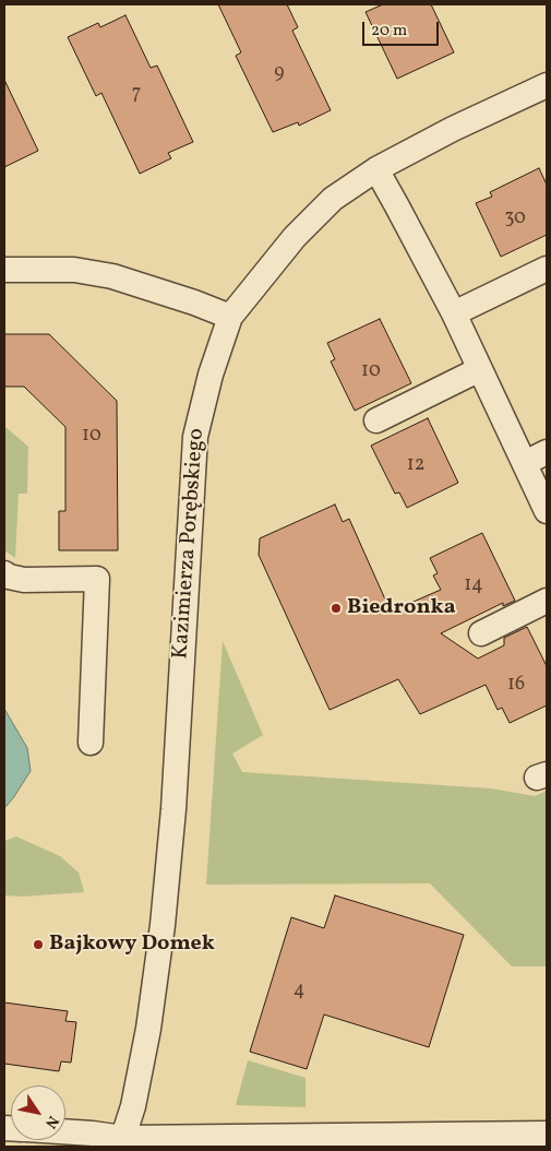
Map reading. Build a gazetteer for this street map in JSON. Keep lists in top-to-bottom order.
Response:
{
  "streets": {
    "street": ["Kazimierza Porębskiego"]
  },
  "places": ["Biedronka", "Bajkowy Domek"],
  "house_numbers": [
    "9",
    "7",
    "30",
    "10",
    "10",
    "12",
    "14",
    "16",
    "4"
  ],
  "scale_bar": "20 m",
  "north": "bottom right"
}
